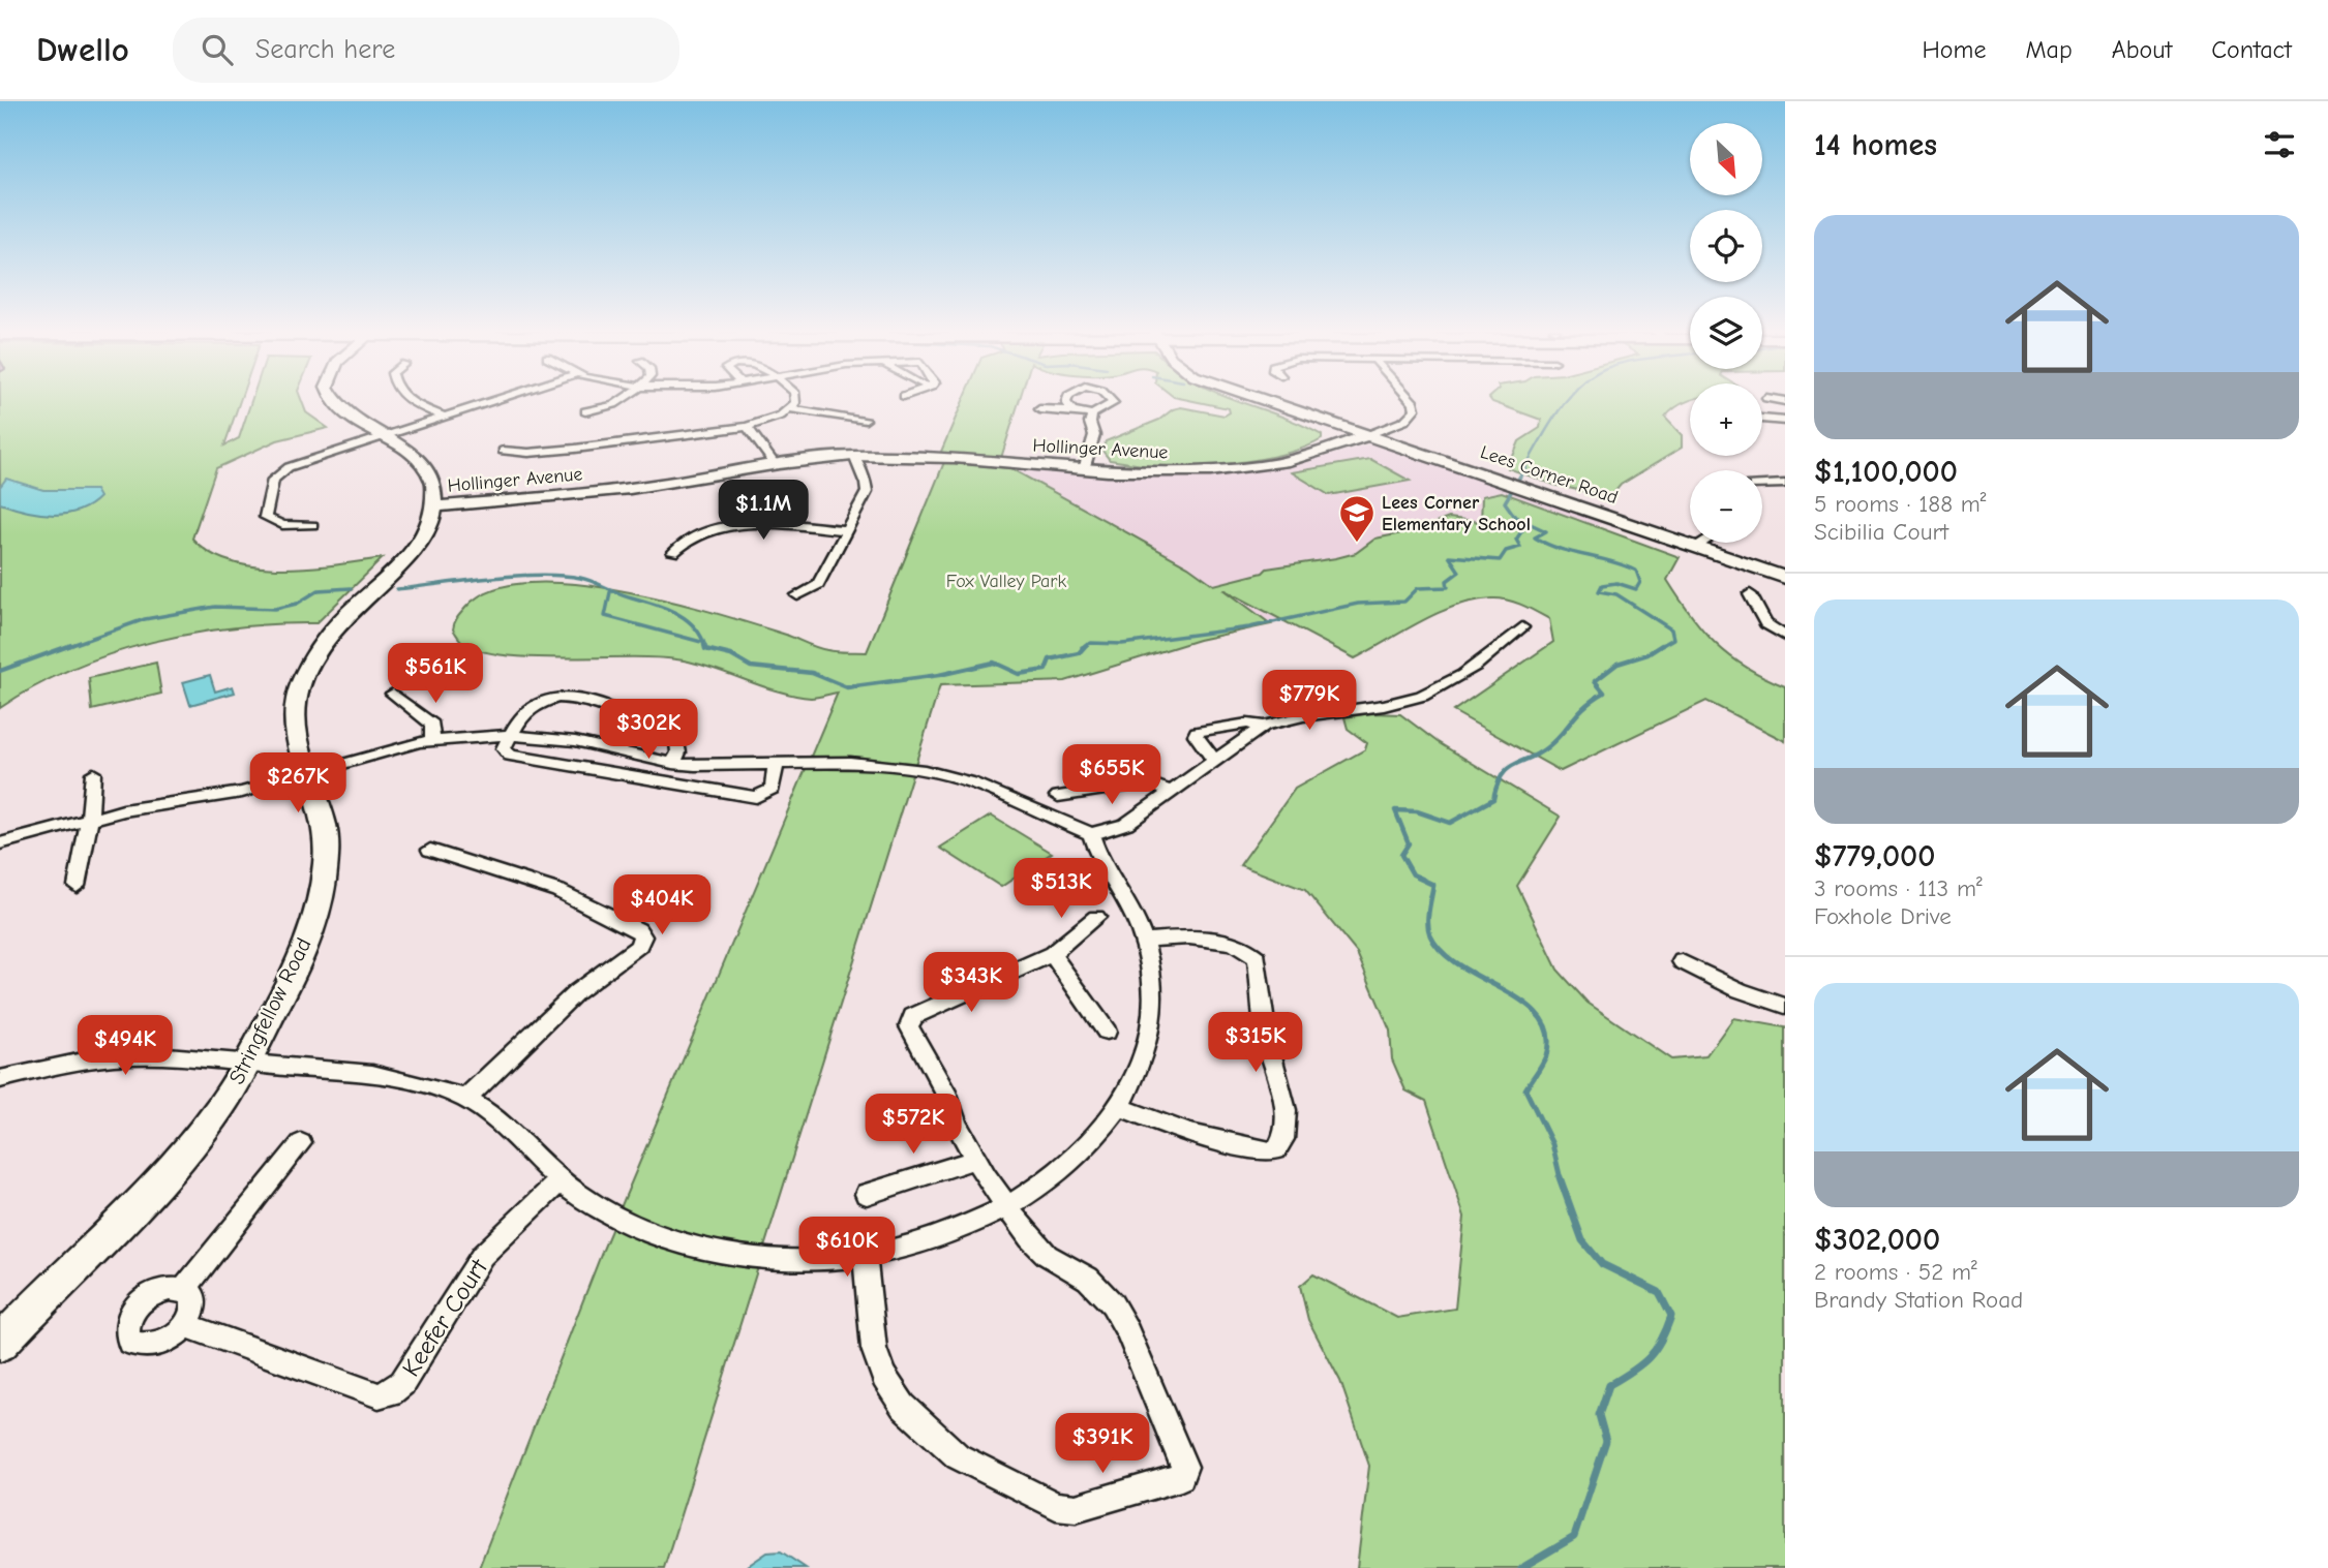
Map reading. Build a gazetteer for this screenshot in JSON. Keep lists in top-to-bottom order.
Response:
{
  "streets": {
    "main road": ["Lees Corner Road", "Stringfellow Road"],
    "street": ["Hollinger Avenue", "Keefer Court"]
  },
  "crossings": [
    ["Hollinger Avenue", "Lees Corner Road"],
    ["Hollinger Avenue", "Stringfellow Road"]
  ],
  "parks": ["Fox Valley Park"],
  "places": {
    "school or university": ["Lees Corner Elementary School"]
  },
  "north": "bottom right",
  "page": {
    "header": "Dwello",
    "search": "Search here",
    "nav": [
      "Home",
      "Map",
      "About",
      "Contact"
    ],
    "heading": "14 homes",
    "map_buttons": ["+", "−"],
    "list": [
      {
        "name": "$1,100,000",
        "note": "5 rooms · 188 m² · Scibilia Court"
      },
      {
        "name": "$779,000",
        "note": "3 rooms · 113 m² · Foxhole Drive"
      },
      {
        "name": "$302,000",
        "note": "2 rooms · 52 m² · Brandy Station Road"
      }
    ],
    "price": [
      "$1.1M",
      "$561K",
      "$779K",
      "$302K",
      "$655K",
      "$267K",
      "$513K",
      "$404K",
      "$343K",
      "$315K",
      "$494K",
      "$572K",
      "$610K",
      "$391K"
    ]
  }
}
